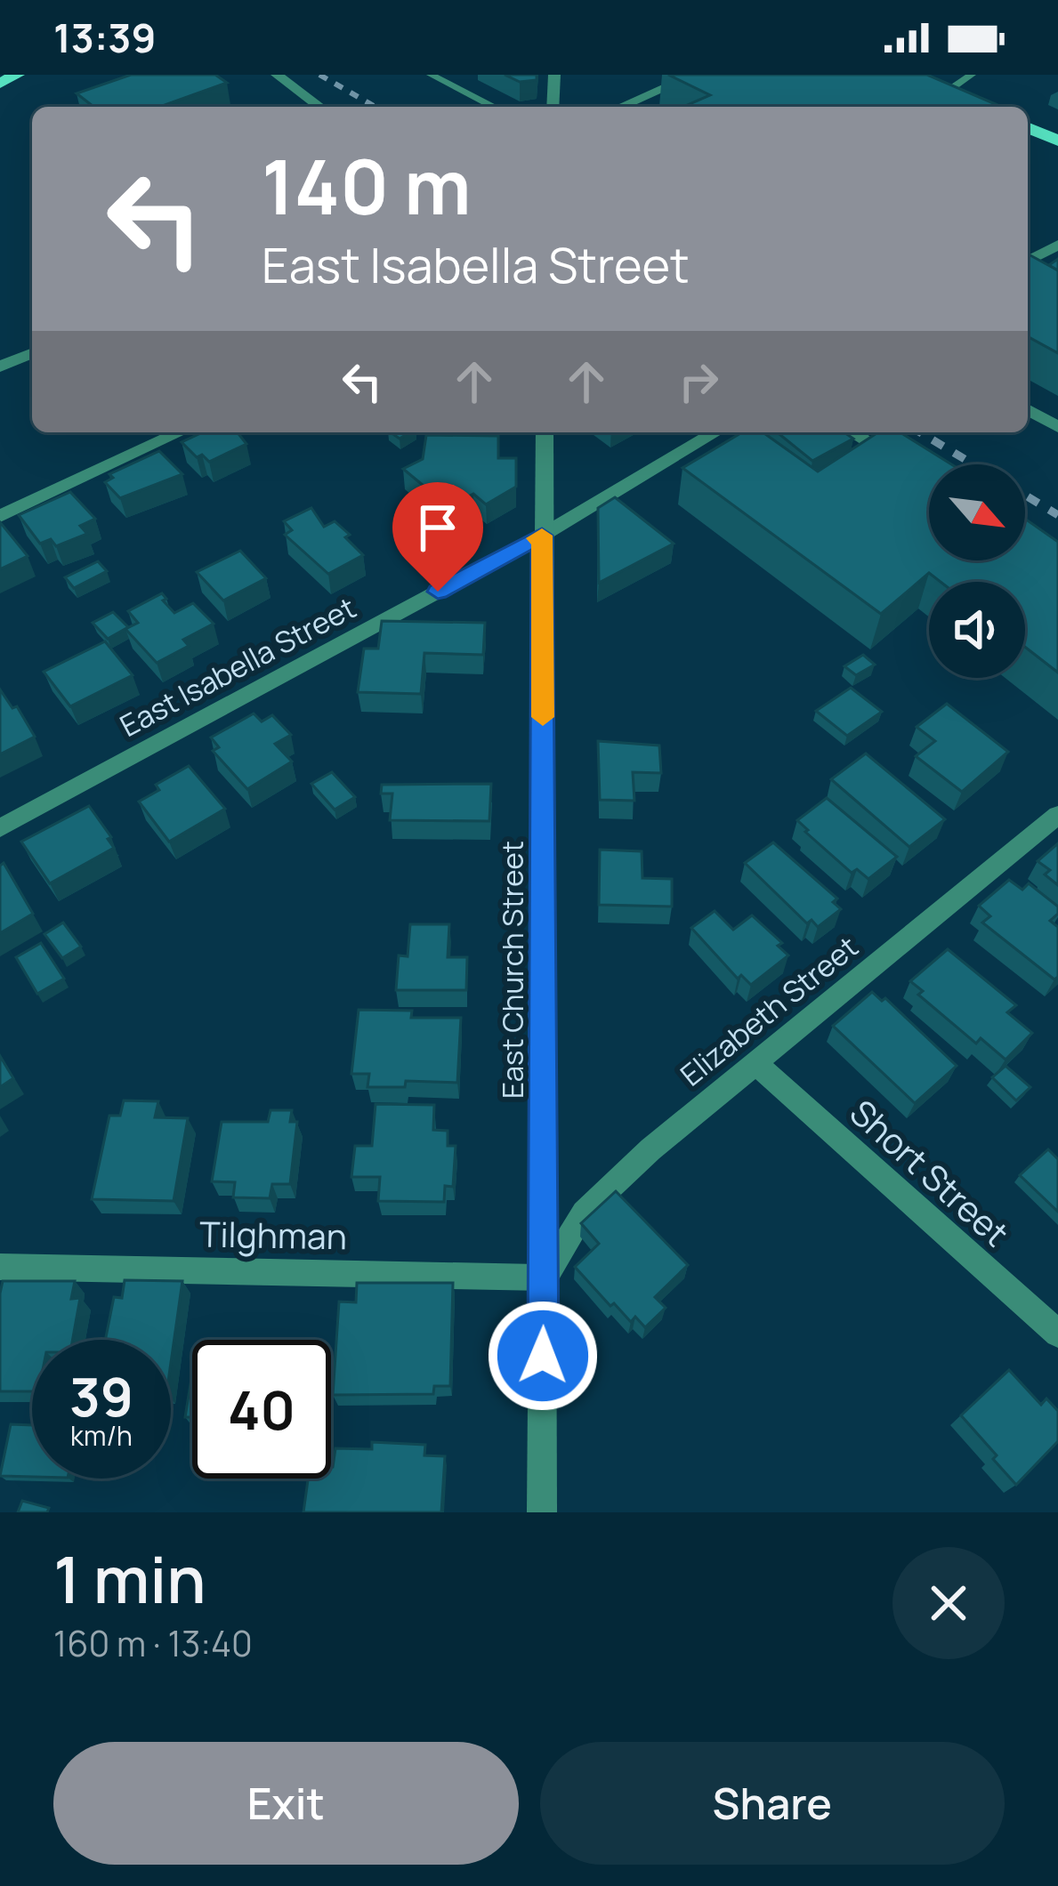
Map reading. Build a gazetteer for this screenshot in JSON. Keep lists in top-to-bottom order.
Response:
{
  "streets": {
    "street": [
      "East Isabella Street",
      "East Church Street",
      "Elizabeth Street",
      "Short Street",
      "Tilghman"
    ]
  },
  "crossings": [
    ["East Isabella Street", "East Church Street"],
    ["East Church Street", "Elizabeth Street"],
    ["East Church Street", "Tilghman"],
    ["Elizabeth Street", "Short Street"],
    ["Elizabeth Street", "Tilghman"]
  ],
  "north": "bottom right",
  "page": {
    "status": "13:39",
    "turn": ["140 m", "East Isabella Street"],
    "speed": "39 km/h",
    "limit": "40",
    "heading": ["1 min", "160 m · 13:40"],
    "buttons": ["Exit", "Share"]
  }
}
